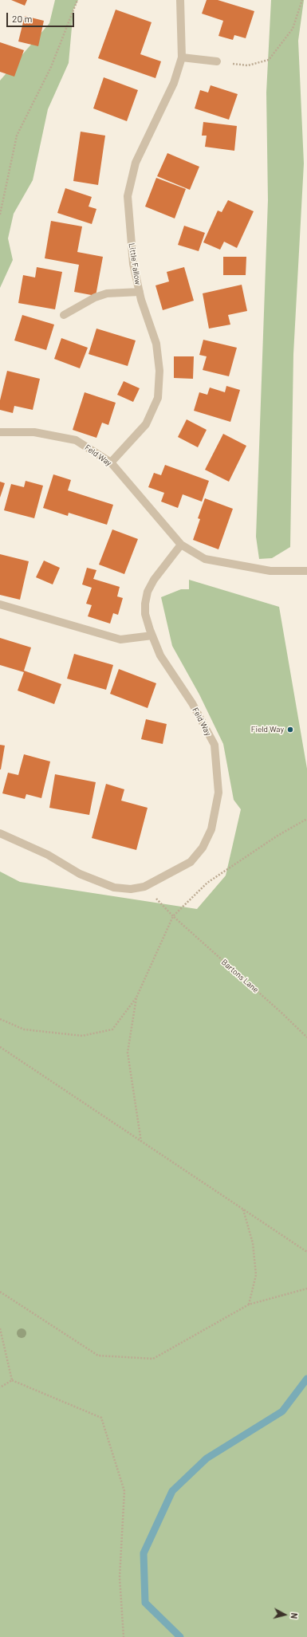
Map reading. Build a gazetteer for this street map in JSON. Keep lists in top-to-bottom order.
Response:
{
  "streets": {
    "street": ["Little Fallow", "Feld Way"],
    "path": ["Bartons Lane"]
  },
  "crossings": [
    ["Little Fallow", "Feld Way"],
    ["Feld Way", "Bartons Lane"]
  ],
  "places": ["Field Way"],
  "scale_bar": "20 m",
  "north": "right"
}
